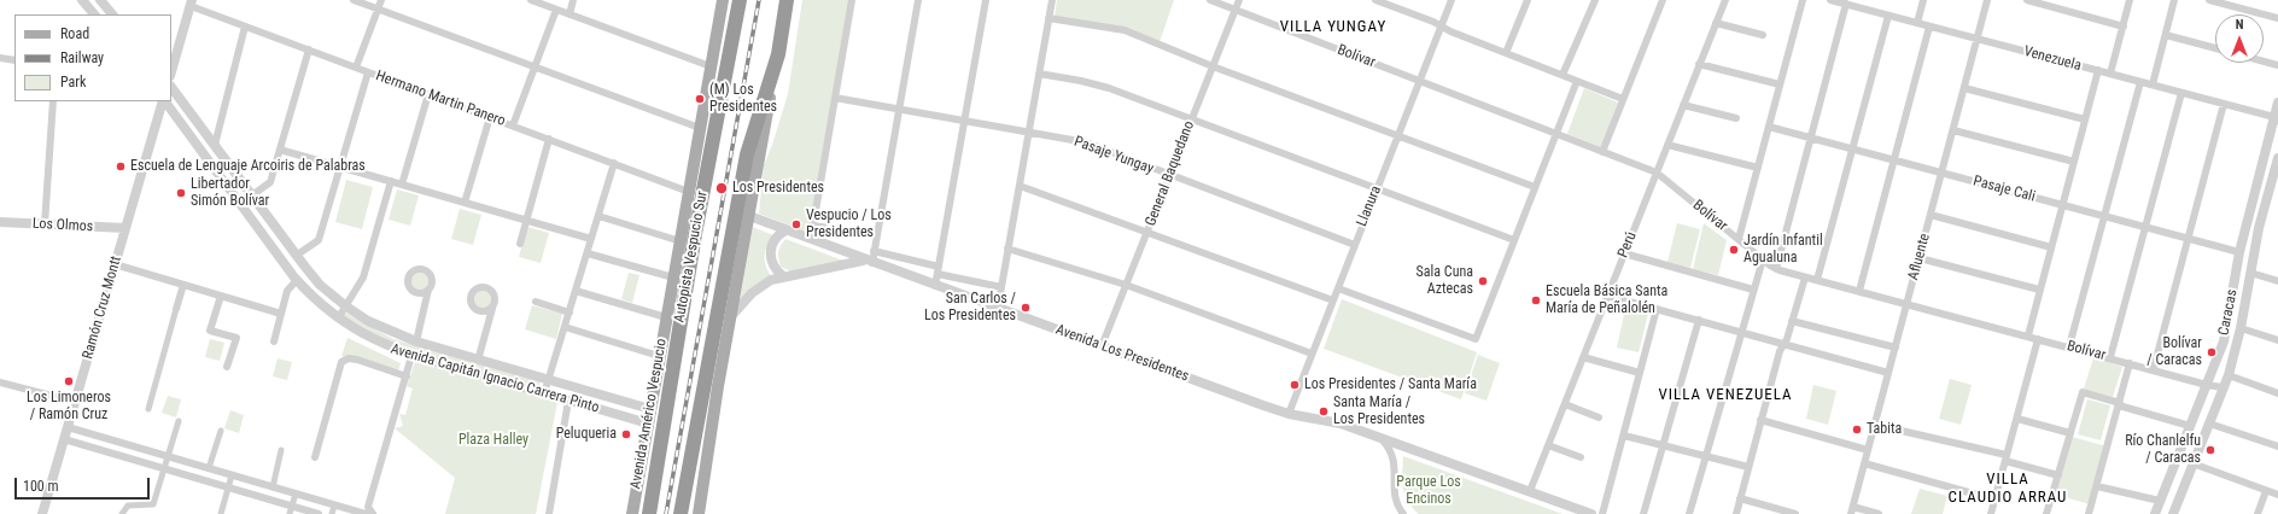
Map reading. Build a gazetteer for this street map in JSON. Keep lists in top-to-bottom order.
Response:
{
  "streets": {
    "highway": ["Autopista Vespucio Sur"],
    "main road": ["Avenida Américo Vespucio"],
    "street": [
      "Bolívar",
      "Venezuela",
      "Hermano Martin Panero",
      "Pasaje Yungay",
      "General Baquedano",
      "Pasaje Cali",
      "Llanura",
      "Los Olmos",
      "Perú",
      "Afluente",
      "Ramón Cruz Montt",
      "Caracas",
      "Avenida Los Presidentes",
      "Avenida Capitán Ignacio Carrera Pinto"
    ]
  },
  "crossings": [
    ["Bolívar", "General Baquedano"],
    ["Bolívar", "Llanura"],
    ["Bolívar", "Perú"],
    ["Bolívar", "Afluente"],
    ["Bolívar", "Caracas"],
    ["Venezuela", "Afluente"],
    ["Venezuela", "Caracas"],
    ["Hermano Martin Panero", "Avenida Américo Vespucio"],
    ["Pasaje Yungay", "General Baquedano"],
    ["Pasaje Yungay", "Llanura"],
    ["General Baquedano", "Avenida Los Presidentes"],
    ["Pasaje Cali", "Afluente"],
    ["Pasaje Cali", "Caracas"],
    ["Llanura", "Avenida Los Presidentes"],
    ["Los Olmos", "Ramón Cruz Montt"],
    ["Perú", "Avenida Los Presidentes"],
    ["Avenida Capitán Ignacio Carrera Pinto", "Avenida Américo Vespucio"]
  ],
  "districts": ["VILLA YUNGAY", "VILLA VENEZUELA", "VILLA CLAUDIO ARRAU"],
  "parks": ["Plaza Halley", "Parque Los Encinos"],
  "places": [
    "(M) Los Presidentes",
    "Escuela de Lenguaje Arcoiris de Palabras",
    "Los Presidentes",
    "Libertador Simón Bolívar",
    "Vespucio / Los Presidentes",
    "Jardín Infantil Agualuna",
    "Sala Cuna Aztecas",
    "Escuela Básica Santa María de Peñalolén",
    "San Carlos / Los Presidentes",
    "Bolívar / Caracas",
    "Los Limoneros / Ramón Cruz",
    "Los Presidentes / Santa María",
    "Santa María / Los Presidentes",
    "Tabita",
    "Peluqueria",
    "Río Chanlelfu / Caracas"
  ],
  "legend": ["Road", "Railway", "Park"],
  "scale_bar": "100 m",
  "north": "top"
}
